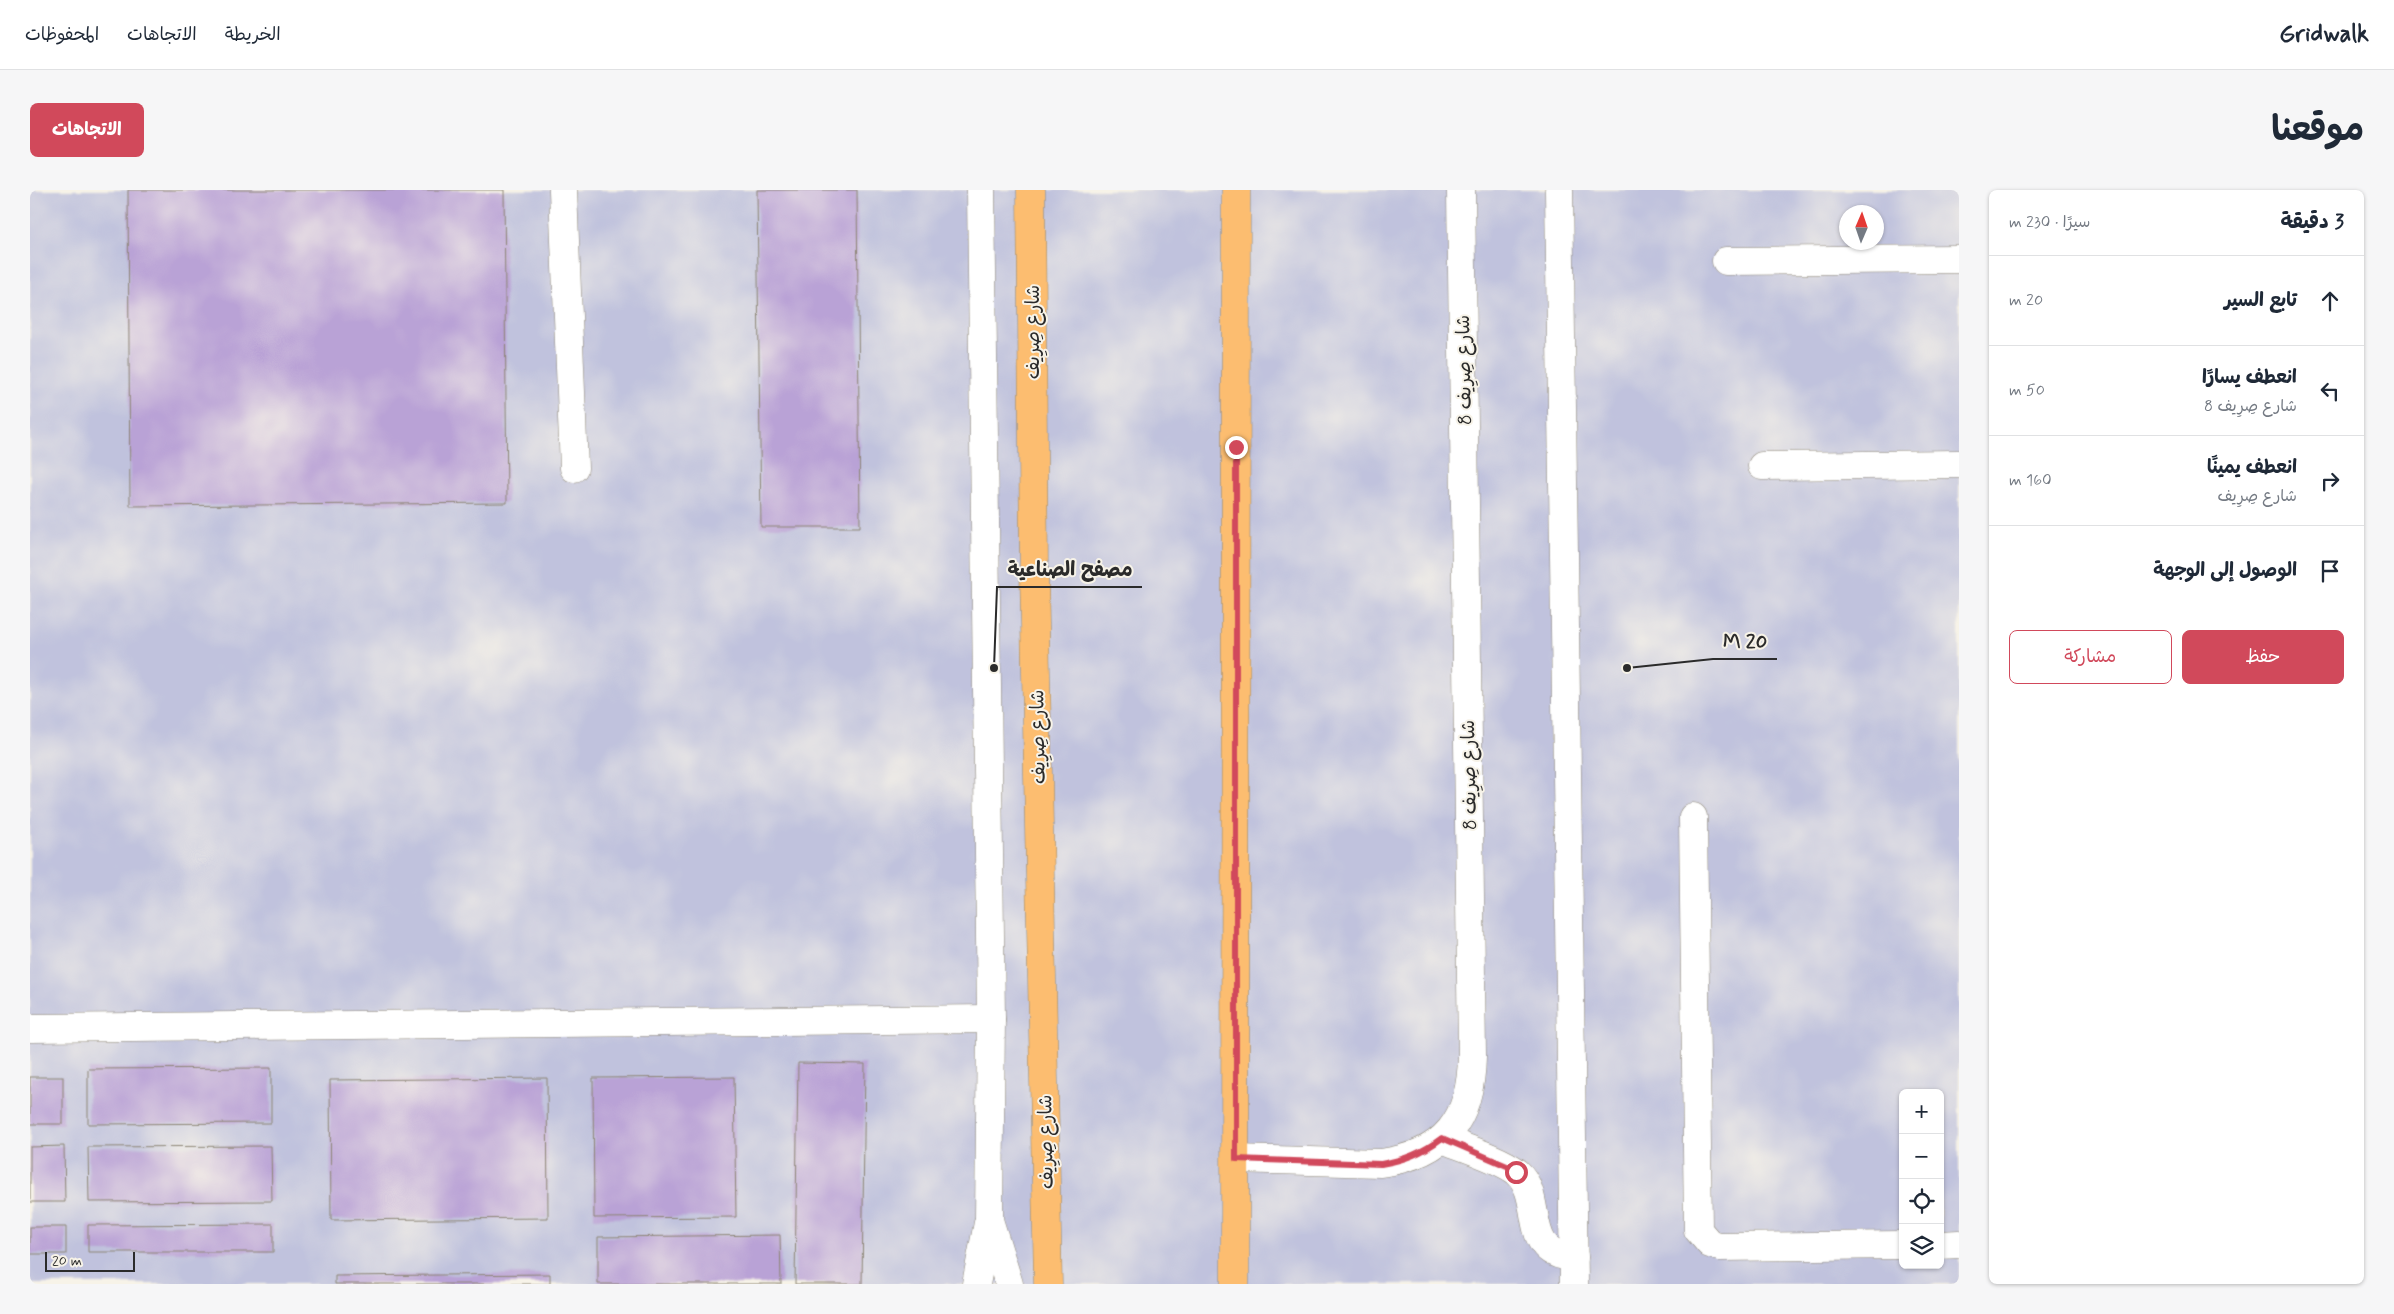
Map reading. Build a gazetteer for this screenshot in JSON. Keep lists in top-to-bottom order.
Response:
{
  "streets": {
    "main road": ["شارع صِرِيف"],
    "street": ["شارع صِرِيف 8"]
  },
  "places": ["مصفح الصناعية", "M 20"],
  "scale_bar": "20 m",
  "north": "top",
  "page": {
    "header": "Gridwalk",
    "nav": ["الخريطة", "الاتجاهات", "المحفوظات"],
    "title": "موقعنا",
    "buttons": [
      "الاتجاهات",
      ["حفظ", "مشاركة"]
    ],
    "heading": ["3 دقيقة", "سيرًا · 230 m"],
    "list": [
      ["تابع السير", "20 m"],
      ["انعطف يسارًا", "شارع صِرِيف 8", "50 m"],
      ["انعطف يمينًا", "شارع صِرِيف", "160 m"],
      "الوصول إلى الوجهة"
    ],
    "map_buttons": ["+", "−"],
    "scale": "20 m"
  }
}
